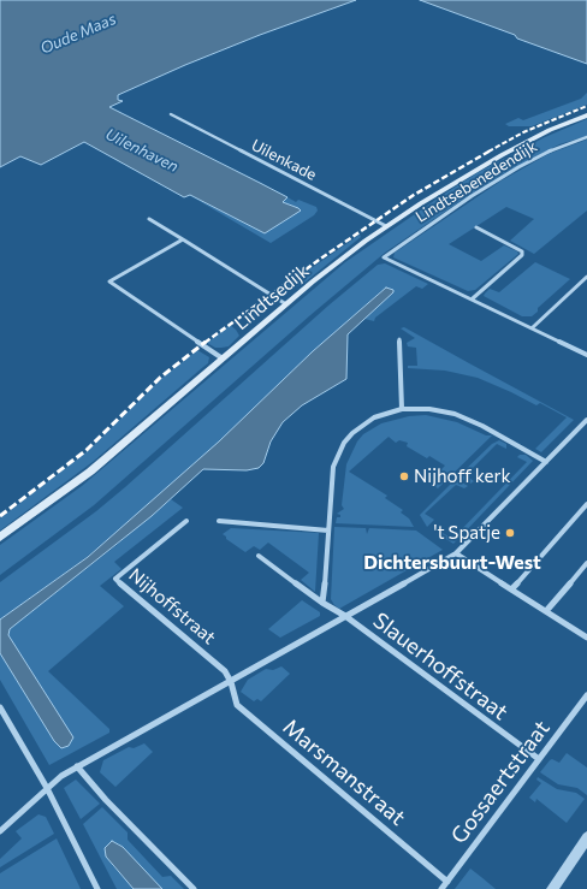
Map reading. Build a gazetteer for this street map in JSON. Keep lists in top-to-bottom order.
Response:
{
  "streets": {
    "main road": ["Lindtsedijk"],
    "street": [
      "Uilenkade",
      "Lindtsebenedendijk",
      "Nijhoffstraat",
      "Slauerhoffstraat",
      "Marsmanstraat",
      "Gossaertstraat"
    ]
  },
  "crossings": [
    ["Uilenkade", "Lindtsedijk"],
    ["Nijhoffstraat", "Marsmanstraat"],
    ["Slauerhoffstraat", "Gossaertstraat"],
    ["Marsmanstraat", "Gossaertstraat"]
  ],
  "districts": ["Dichtersbuurt-West"],
  "water": ["Oude Maas", "Uilenhaven"],
  "places": ["Nijhoff kerk", "'t Spatje"]
}
